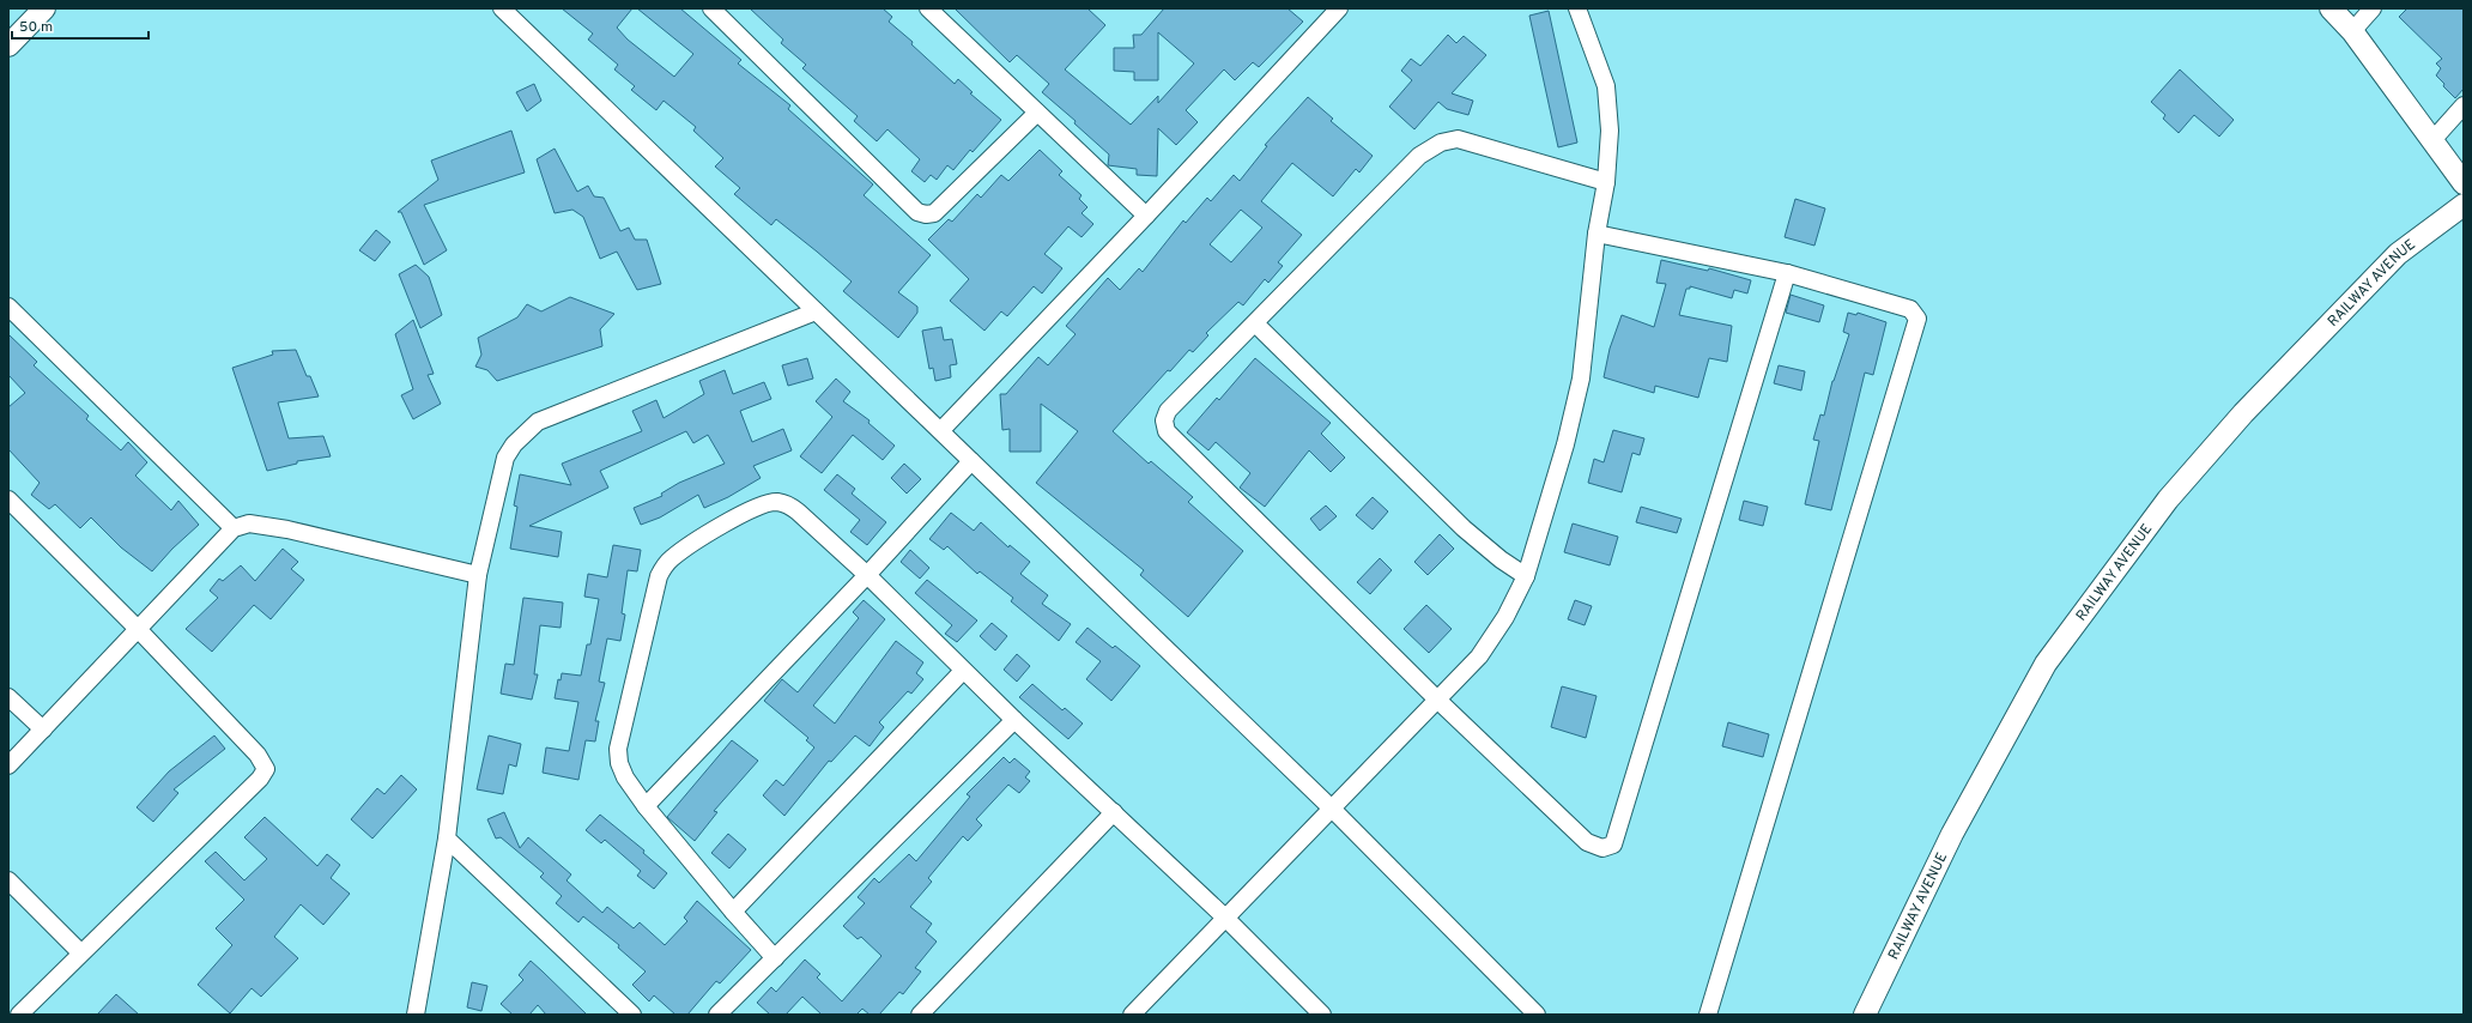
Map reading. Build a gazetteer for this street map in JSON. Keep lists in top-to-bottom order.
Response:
{
  "streets": {
    "street": ["RAILWAY AVENUE"]
  },
  "scale_bar": "50 m"
}
